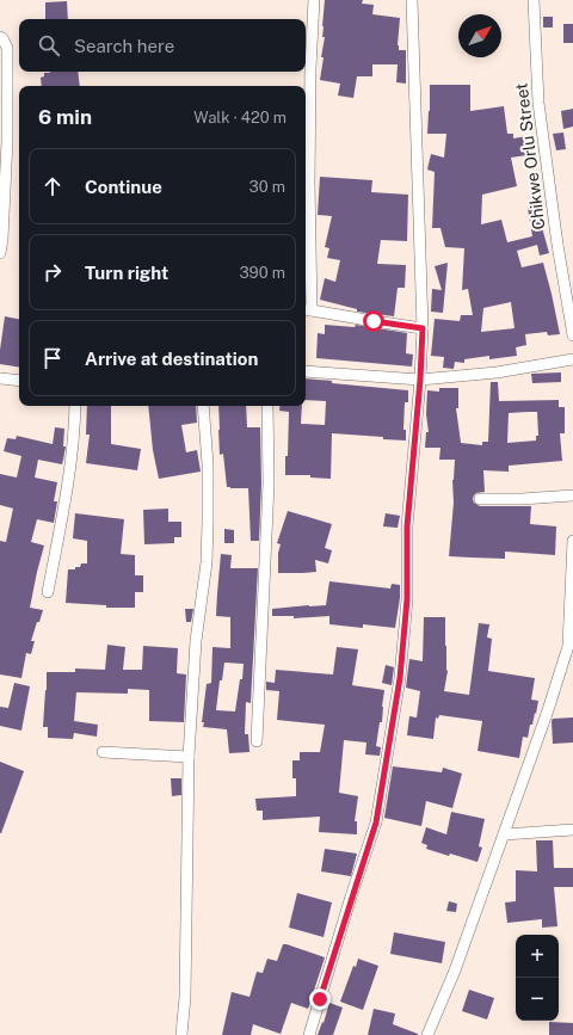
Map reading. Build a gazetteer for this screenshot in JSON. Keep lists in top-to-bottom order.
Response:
{
  "streets": {
    "street": ["Chikwe Orlu Street"]
  },
  "north": "top right",
  "page": {
    "search": "Search here",
    "heading": ["6 min", "Walk · 420 m"],
    "list": [
      ["Continue", "30 m"],
      ["Turn right", "390 m"],
      "Arrive at destination"
    ],
    "map_buttons": ["+", "−"]
  }
}
